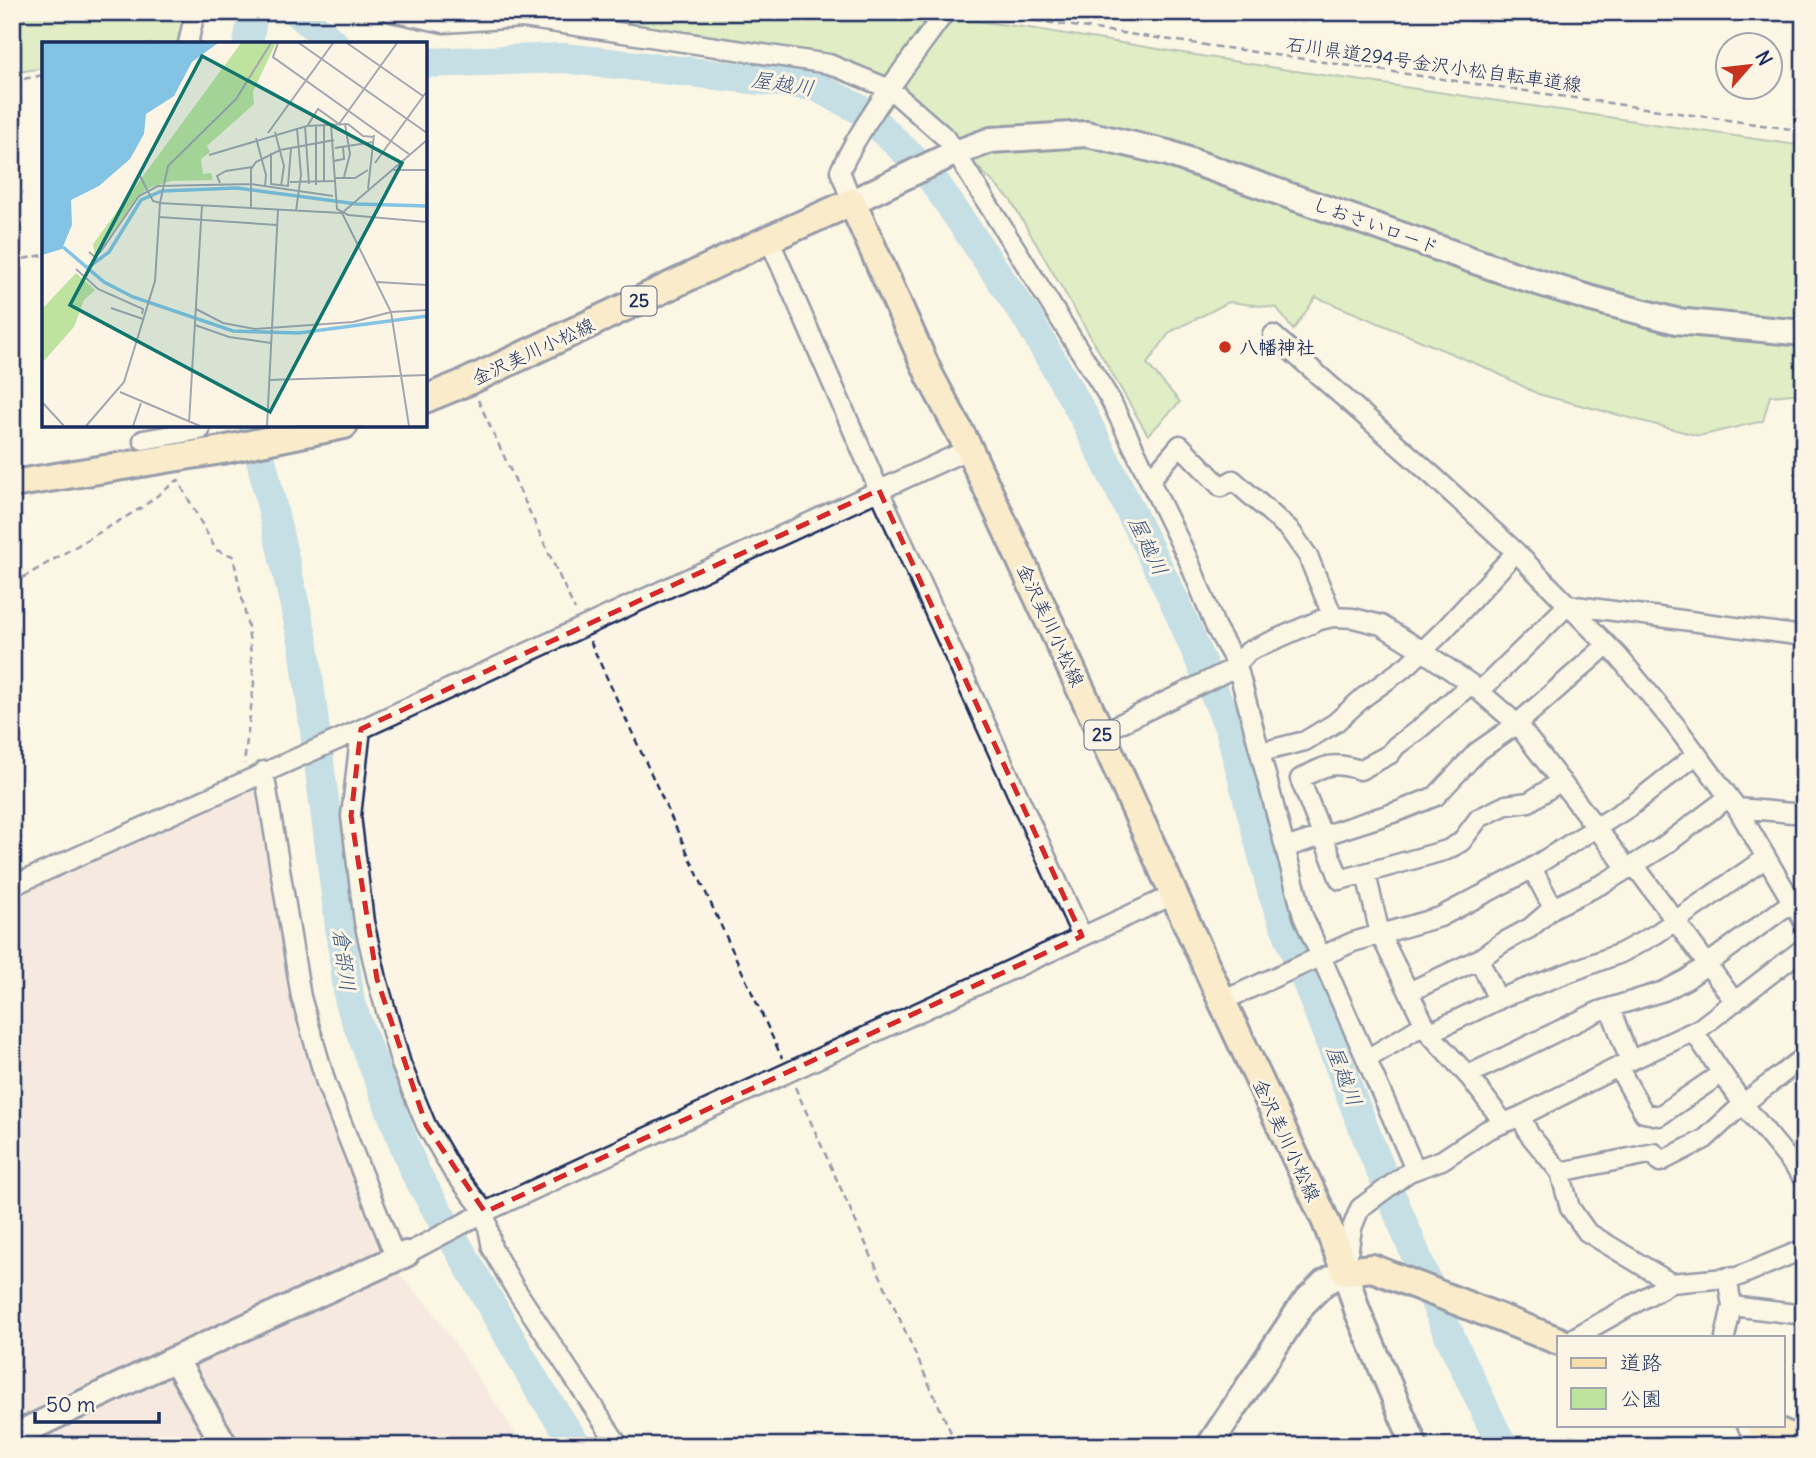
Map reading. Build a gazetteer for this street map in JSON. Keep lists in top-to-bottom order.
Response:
{
  "streets": {
    "main road": ["25", "金沢美川小松線"],
    "street": ["しおさいロード"],
    "path": ["石川県道294号金沢小松自転車道線"]
  },
  "crossings": [
    ["しおさいロード", "金沢美川小松線"]
  ],
  "water": ["屋越川", "倉部川"],
  "places": ["八幡神社"],
  "legend": ["道路", "公園"],
  "scale_bar": "50 m",
  "north": "top right"
}
